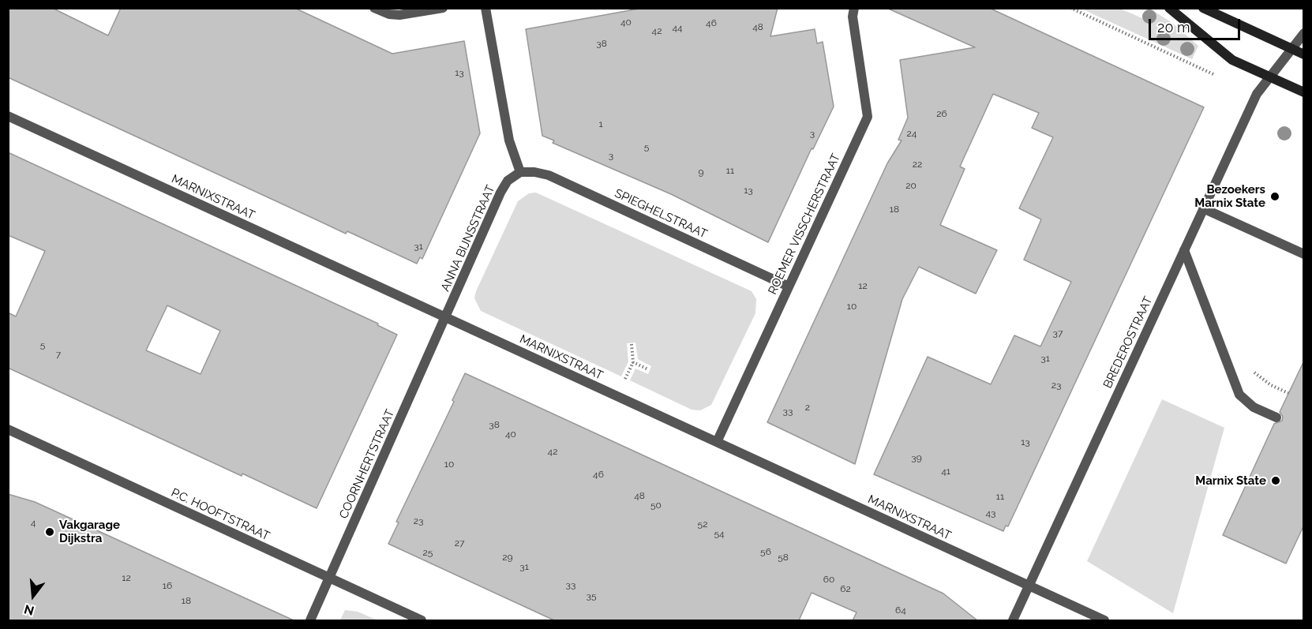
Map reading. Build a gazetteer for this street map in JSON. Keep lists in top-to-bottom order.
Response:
{
  "streets": {
    "street": [
      "MARNIXSTRAAT",
      "SPIEGHELSTRAAT",
      "ROEMER VISSCHERSTRAAT",
      "ANNA BIJNSSTRAAT",
      "BREDEROSTRAAT",
      "COORNHERTSTRAAT",
      "P.C. HOOFTSTRAAT"
    ]
  },
  "crossings": [
    ["MARNIXSTRAAT", "ROEMER VISSCHERSTRAAT"],
    ["MARNIXSTRAAT", "ANNA BIJNSSTRAAT"],
    ["MARNIXSTRAAT", "BREDEROSTRAAT"],
    ["MARNIXSTRAAT", "COORNHERTSTRAAT"],
    ["SPIEGHELSTRAAT", "ROEMER VISSCHERSTRAAT"],
    ["SPIEGHELSTRAAT", "ANNA BIJNSSTRAAT"],
    ["ANNA BIJNSSTRAAT", "COORNHERTSTRAAT"],
    ["COORNHERTSTRAAT", "P.C. HOOFTSTRAAT"]
  ],
  "places": ["Bezoekers Marnix State", "Marnix State", "Vakgarage Dijkstra"],
  "house_numbers": [
    "40",
    "46",
    "48",
    "44",
    "42",
    "38",
    "13",
    "26",
    "1",
    "3",
    "24",
    "5",
    "3",
    "22",
    "11",
    "9",
    "20",
    "13",
    "18",
    "31",
    "12",
    "10",
    "37",
    "5",
    "7",
    "31",
    "23",
    "2",
    "33",
    "38",
    "40",
    "13",
    "42",
    "39",
    "10",
    "41",
    "46",
    "48",
    "11",
    "50",
    "43",
    "23",
    "4",
    "52",
    "54",
    "27",
    "56",
    "25",
    "29",
    "58",
    "31",
    "12",
    "60",
    "33",
    "16",
    "62",
    "35",
    "18",
    "64"
  ],
  "scale_bar": "20 m",
  "north": "bottom"
}
